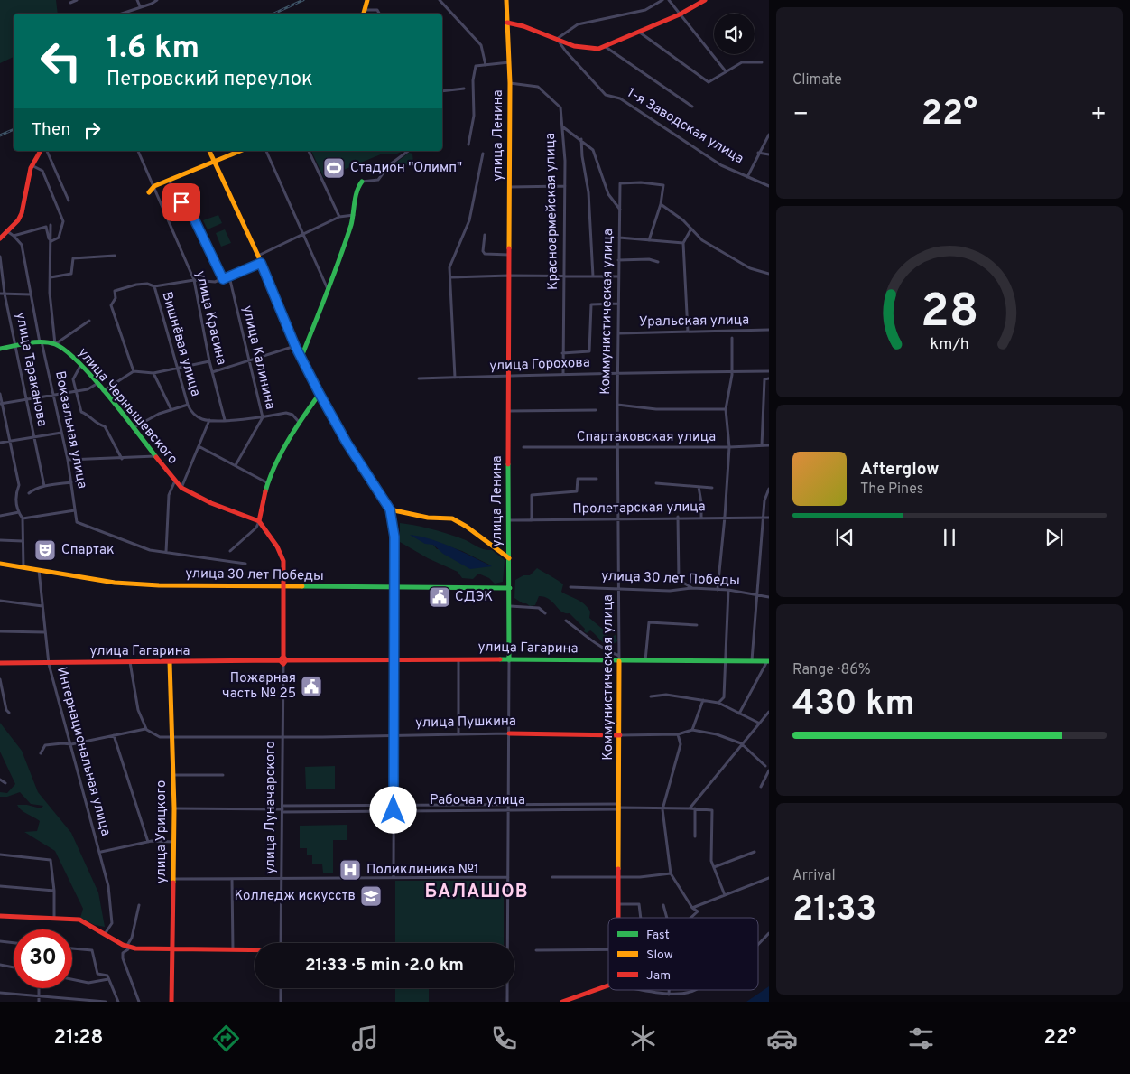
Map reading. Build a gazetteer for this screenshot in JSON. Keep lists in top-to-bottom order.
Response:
{
  "streets": {
    "street": [
      "1-я Заводская улица",
      "улица Ленина",
      "Красноармейская улица",
      "Коммунистическая улица",
      "улица Красина",
      "Уральская улица",
      "Вишнёвая улица",
      "улица Калинина",
      "улица Горохова",
      "улица Тараканова",
      "улица Чернышевского",
      "Вокзальная улица",
      "Спартаковская улица",
      "Пролетарская улица",
      "улица 30 лет Победы",
      "улица Гагарина",
      "улица Пушкина",
      "Интернациональная улица",
      "Рабочая улица",
      "улица Луначарского",
      "улица Урицкого"
    ]
  },
  "crossings": [
    ["улица Ленина", "Красноармейская улица"],
    ["улица Ленина", "улица Горохова"],
    ["улица Ленина", "Пролетарская улица"],
    ["улица Ленина", "улица 30 лет Победы"],
    ["улица Ленина", "улица Гагарина"],
    ["улица Ленина", "улица Пушкина"],
    ["улица Ленина", "Рабочая улица"],
    ["Красноармейская улица", "Коммунистическая улица"],
    ["Красноармейская улица", "улица Горохова"],
    ["Коммунистическая улица", "Уральская улица"],
    ["Коммунистическая улица", "улица Горохова"],
    ["Коммунистическая улица", "Спартаковская улица"],
    ["Коммунистическая улица", "Пролетарская улица"],
    ["Коммунистическая улица", "улица 30 лет Победы"],
    ["Коммунистическая улица", "улица Гагарина"],
    ["Коммунистическая улица", "улица Пушкина"],
    ["Коммунистическая улица", "Рабочая улица"],
    ["улица Чернышевского", "улица Луначарского"],
    ["улица 30 лет Победы", "Интернациональная улица"],
    ["улица 30 лет Победы", "улица Луначарского"],
    ["улица Гагарина", "Интернациональная улица"],
    ["улица Гагарина", "улица Луначарского"],
    ["улица Гагарина", "улица Урицкого"],
    ["улица Пушкина", "улица Луначарского"],
    ["улица Пушкина", "улица Урицкого"],
    ["Рабочая улица", "улица Луначарского"],
    ["Рабочая улица", "улица Урицкого"]
  ],
  "districts": ["БАЛАШОВ"],
  "places": {
    "sports": ["Стадион \"Олимп\""],
    "theatre": ["Спартак"],
    "public building": ["СДЭК", "Пожарная часть № 25"],
    "hospital": ["Поликлиника №1"],
    "school or university": ["Колледж искусств"]
  },
  "legend": ["Fast", "Slow", "Jam"],
  "page": {
    "tile": [
      "Climate",
      ["Range · 86%", "430 km"],
      ["Arrival", "21:33"]
    ],
    "turn": ["1.6 km", "Петровский переулок"],
    "heat": ["−", "22°", "+"],
    "then": "Then",
    "song": ["Afterglow", "The Pines"],
    "limit": "30",
    "trip": "21:33 · 5 min · 2.0 km",
    "tabs": ["21:28", "22°"],
    "gauge": ["28", "km/h"]
  }
}
